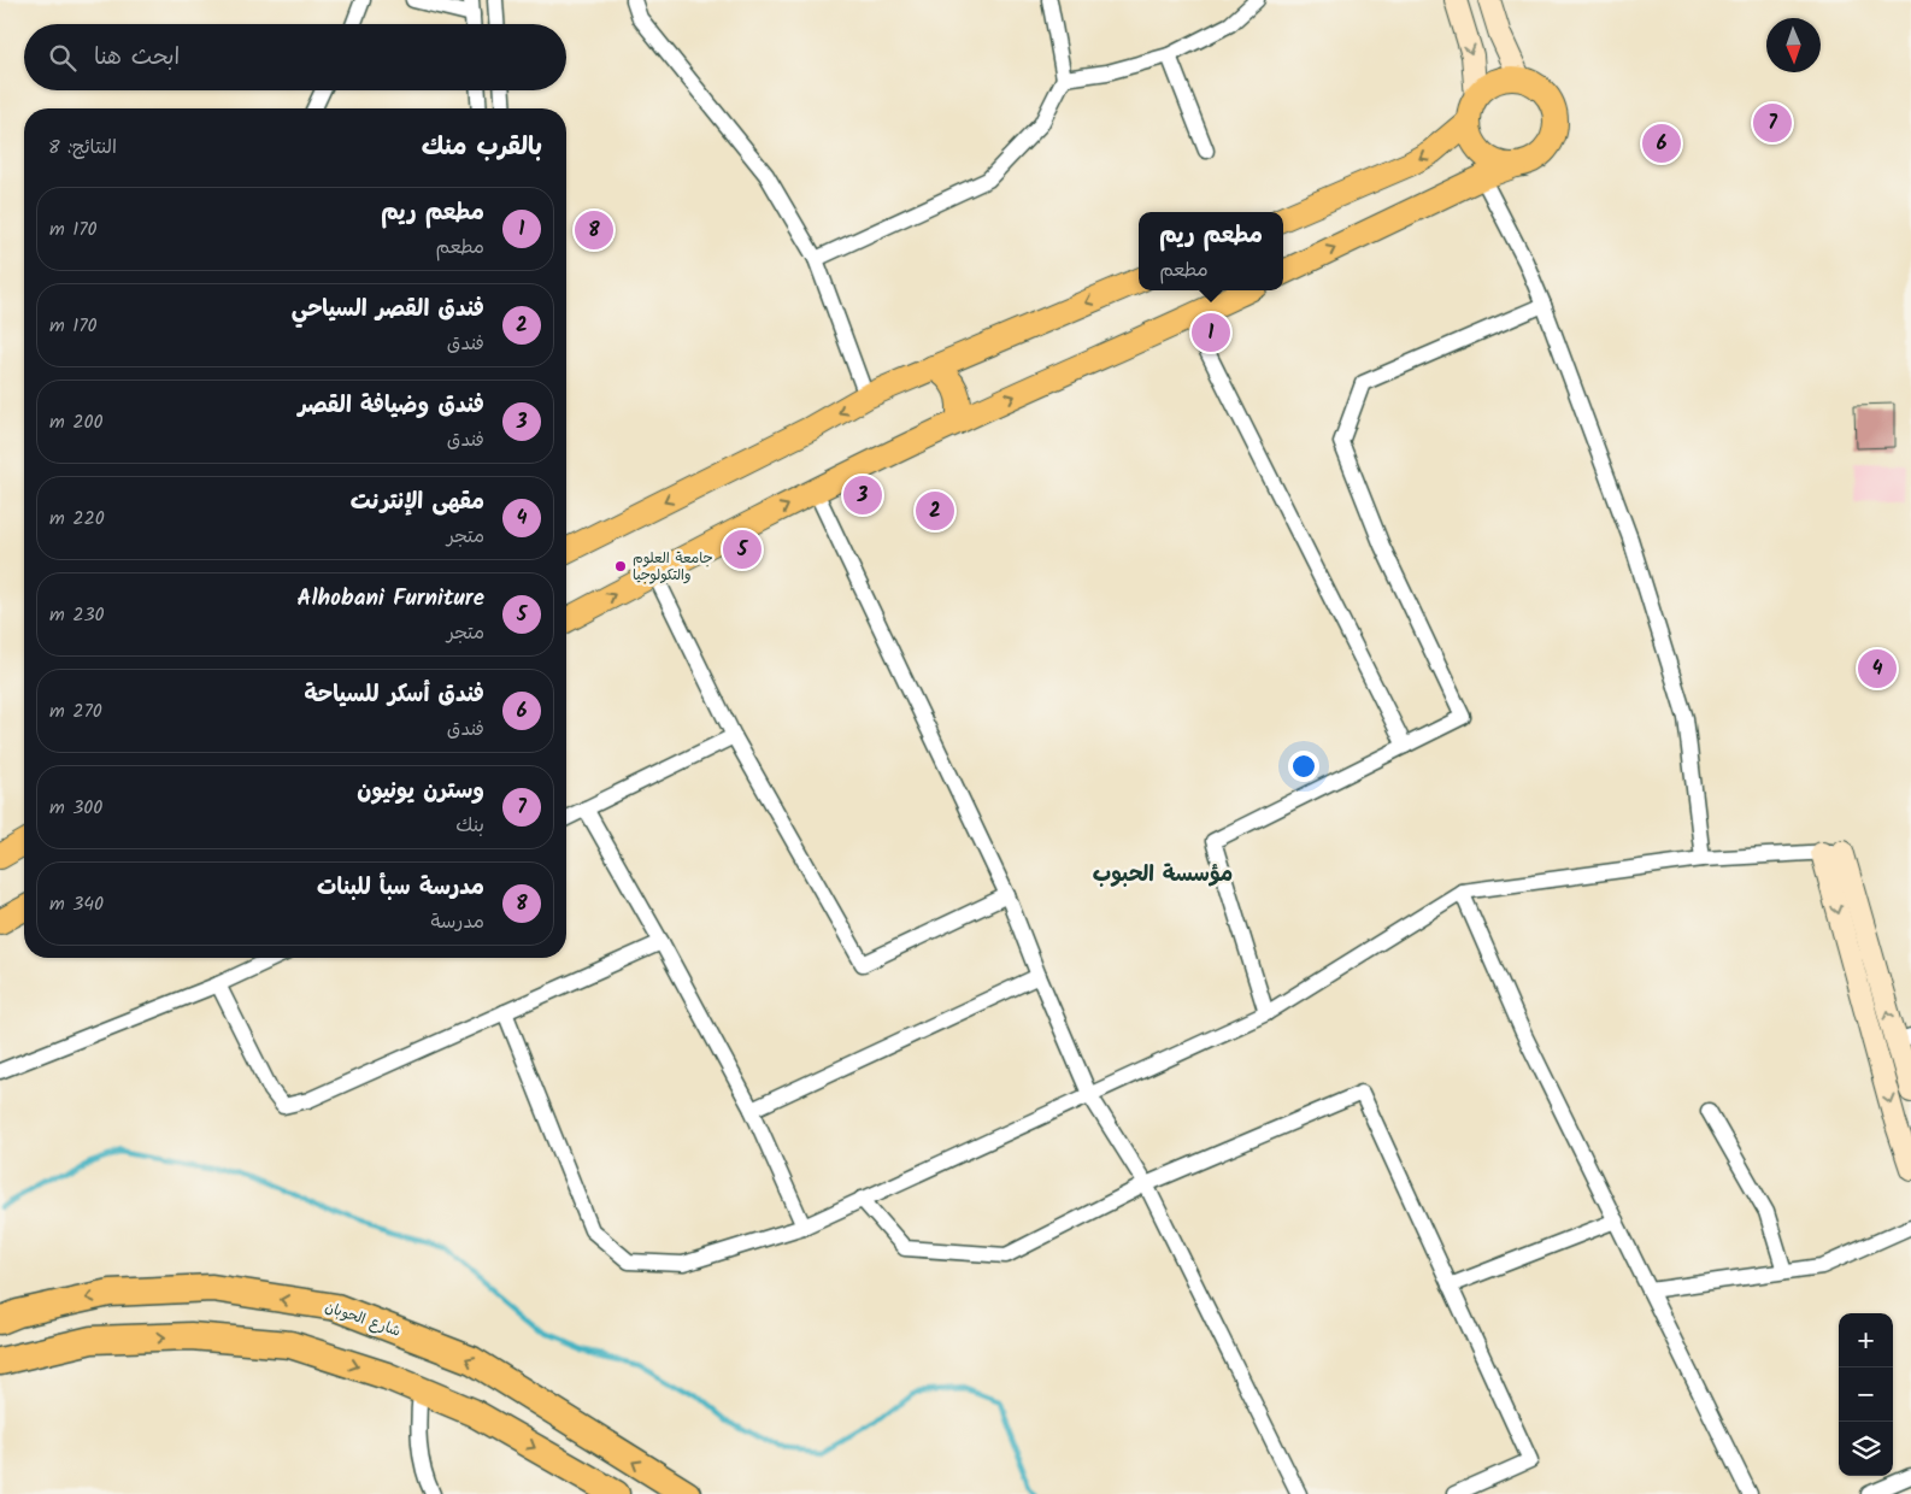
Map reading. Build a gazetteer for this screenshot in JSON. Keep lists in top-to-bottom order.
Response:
{
  "streets": {
    "highway": ["شارع الحوبان"]
  },
  "districts": ["مؤسسة الحبوب"],
  "places": ["جامعة العلوم والتكولوجيا"],
  "north": "bottom",
  "page": {
    "search": "ابحث هنا",
    "pins": [
      "7",
      "6",
      "8",
      "1",
      "3",
      "2",
      "5",
      "4"
    ],
    "heading": ["بالقرب منك", "النتائج: 8"],
    "list": [
      {
        "mark": "1",
        "name": "مطعم ريم",
        "note": "مطعم",
        "value": "170 m"
      },
      {
        "mark": "2",
        "name": "فندق القصر السياحي",
        "note": "فندق",
        "value": "170 m"
      },
      {
        "mark": "3",
        "name": "فندق وضيافة القصر",
        "note": "فندق",
        "value": "200 m"
      },
      {
        "mark": "4",
        "name": "مقهى الإنترنت",
        "note": "متجر",
        "value": "220 m"
      },
      {
        "mark": "5",
        "name": "Alhobani Furniture",
        "note": "متجر",
        "value": "230 m"
      },
      {
        "mark": "6",
        "name": "فندق أسكر للسياحة",
        "note": "فندق",
        "value": "270 m"
      },
      {
        "mark": "7",
        "name": "وسترن يونيون",
        "note": "بنك",
        "value": "300 m"
      },
      {
        "mark": "8",
        "name": "مدرسة سبأ للبنات",
        "note": "مدرسة",
        "value": "340 m"
      }
    ],
    "popup": ["مطعم ريم", "مطعم"],
    "map_buttons": ["+", "−"]
  }
}
